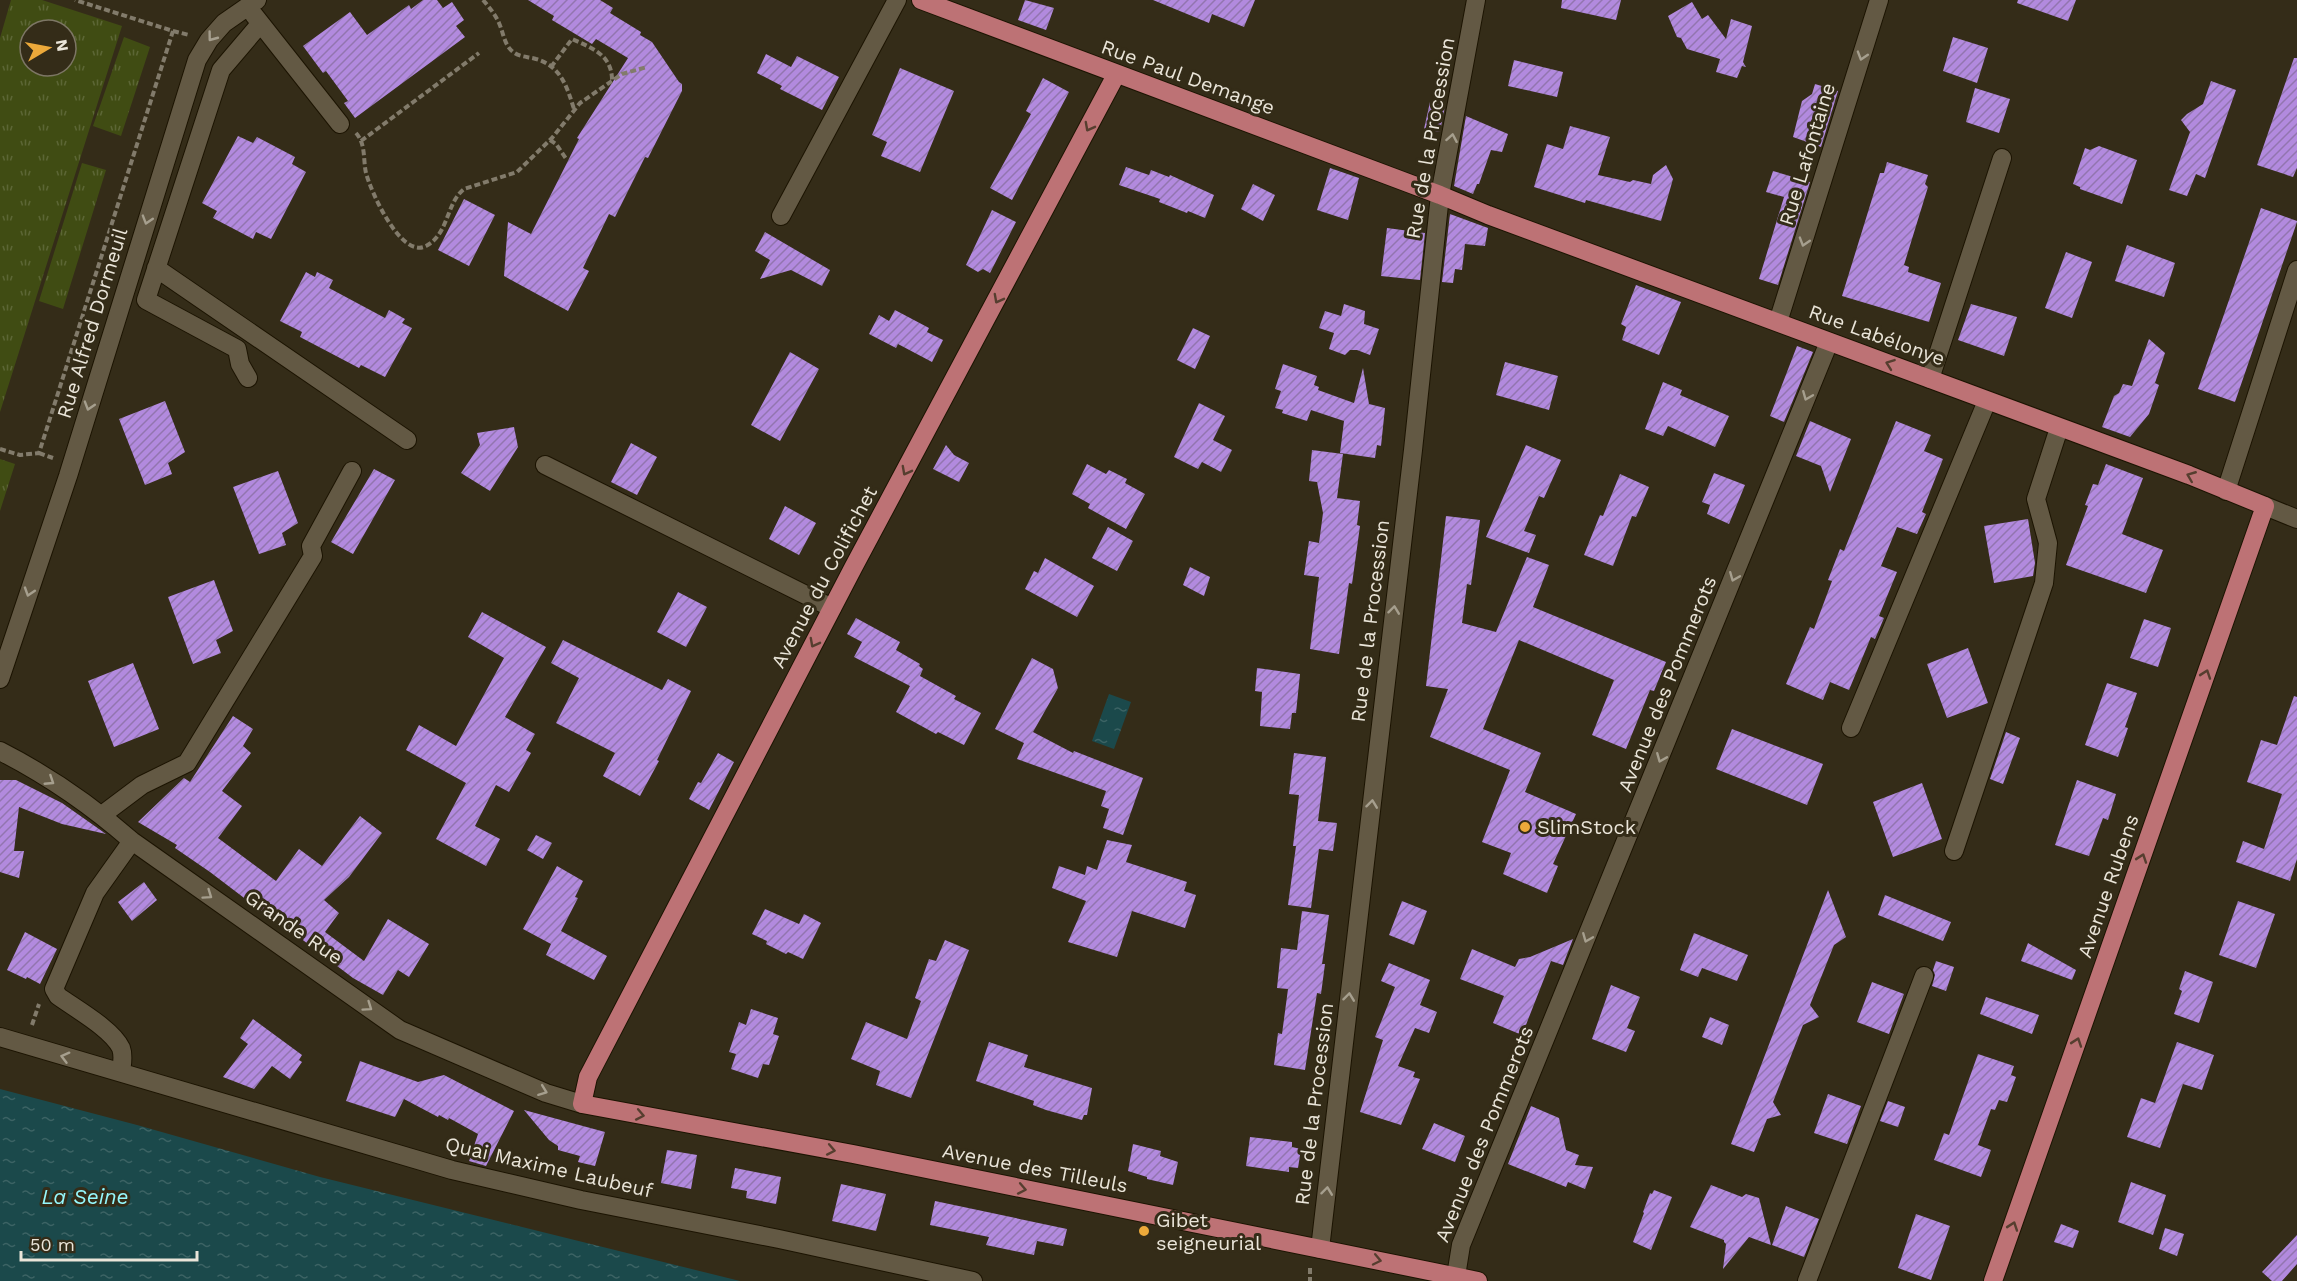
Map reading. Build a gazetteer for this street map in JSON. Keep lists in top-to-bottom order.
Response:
{
  "streets": {
    "main road": [
      "Rue Paul Demange",
      "Rue Labélonye",
      "Avenue du Colifichet",
      "Avenue Rubens",
      "Avenue des Tilleuls"
    ],
    "street": [
      "Rue de la Procession",
      "Rue Lafontaine",
      "Rue Alfred Dormeuil",
      "Avenue des Pommerots",
      "Grande Rue",
      "Quai Maxime Laubeuf"
    ]
  },
  "crossings": [
    ["Rue Paul Demange", "Rue de la Procession"],
    ["Rue Paul Demange", "Rue Labélonye"],
    ["Rue Paul Demange", "Avenue du Colifichet"],
    ["Rue de la Procession", "Rue Labélonye"],
    ["Rue de la Procession", "Avenue des Tilleuls"],
    ["Rue Lafontaine", "Rue Labélonye"],
    ["Rue Labélonye", "Avenue des Pommerots"],
    ["Rue Labélonye", "Avenue Rubens"],
    ["Avenue du Colifichet", "Grande Rue"],
    ["Avenue du Colifichet", "Avenue des Tilleuls"],
    ["Avenue des Pommerots", "Avenue des Tilleuls"],
    ["Grande Rue", "Avenue des Tilleuls"]
  ],
  "one_way": [
    "Rue de la Procession",
    "Rue Lafontaine",
    "Avenue du Colifichet",
    "Avenue des Pommerots",
    "Avenue Rubens",
    "Grande Rue",
    "Avenue des Tilleuls"
  ],
  "water": ["La Seine"],
  "places": ["SlimStock", "Gibet seigneurial"],
  "scale_bar": "50 m",
  "north": "right"
}
